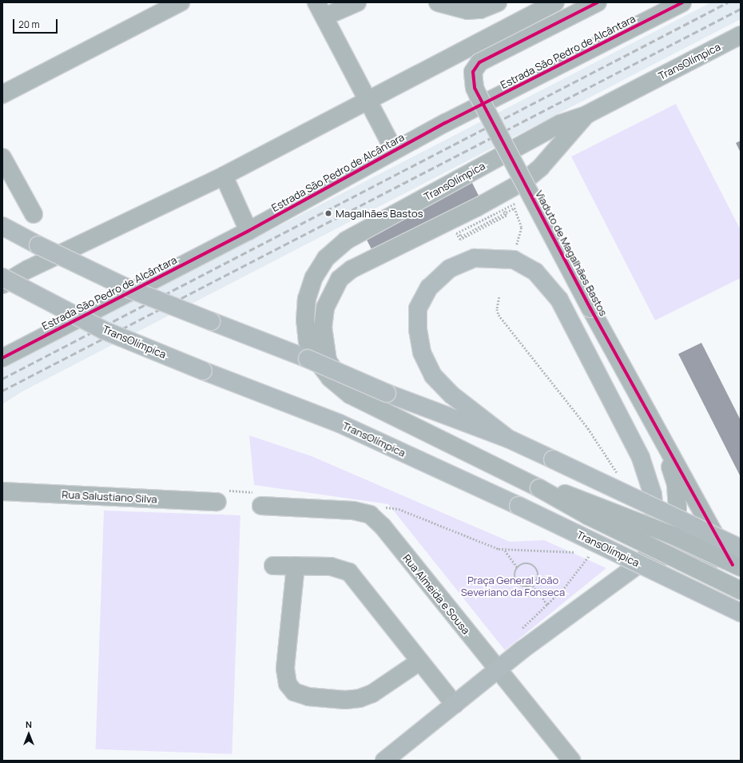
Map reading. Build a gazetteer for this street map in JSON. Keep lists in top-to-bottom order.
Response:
{
  "streets": {
    "highway": ["TransOlímpica"],
    "street": [
      "Estrada São Pedro de Alcântara",
      "Viaduto de Magalhães Bastos",
      "Rua Salustiano Silva",
      "Rua Almeida e Sousa"
    ]
  },
  "crossings": [
    ["TransOlímpica", "Viaduto de Magalhães Bastos"]
  ],
  "parks": ["Praça General João Severiano da Fonseca"],
  "places": ["Magalhães Bastos"],
  "scale_bar": "20 m",
  "north": "top"
}
